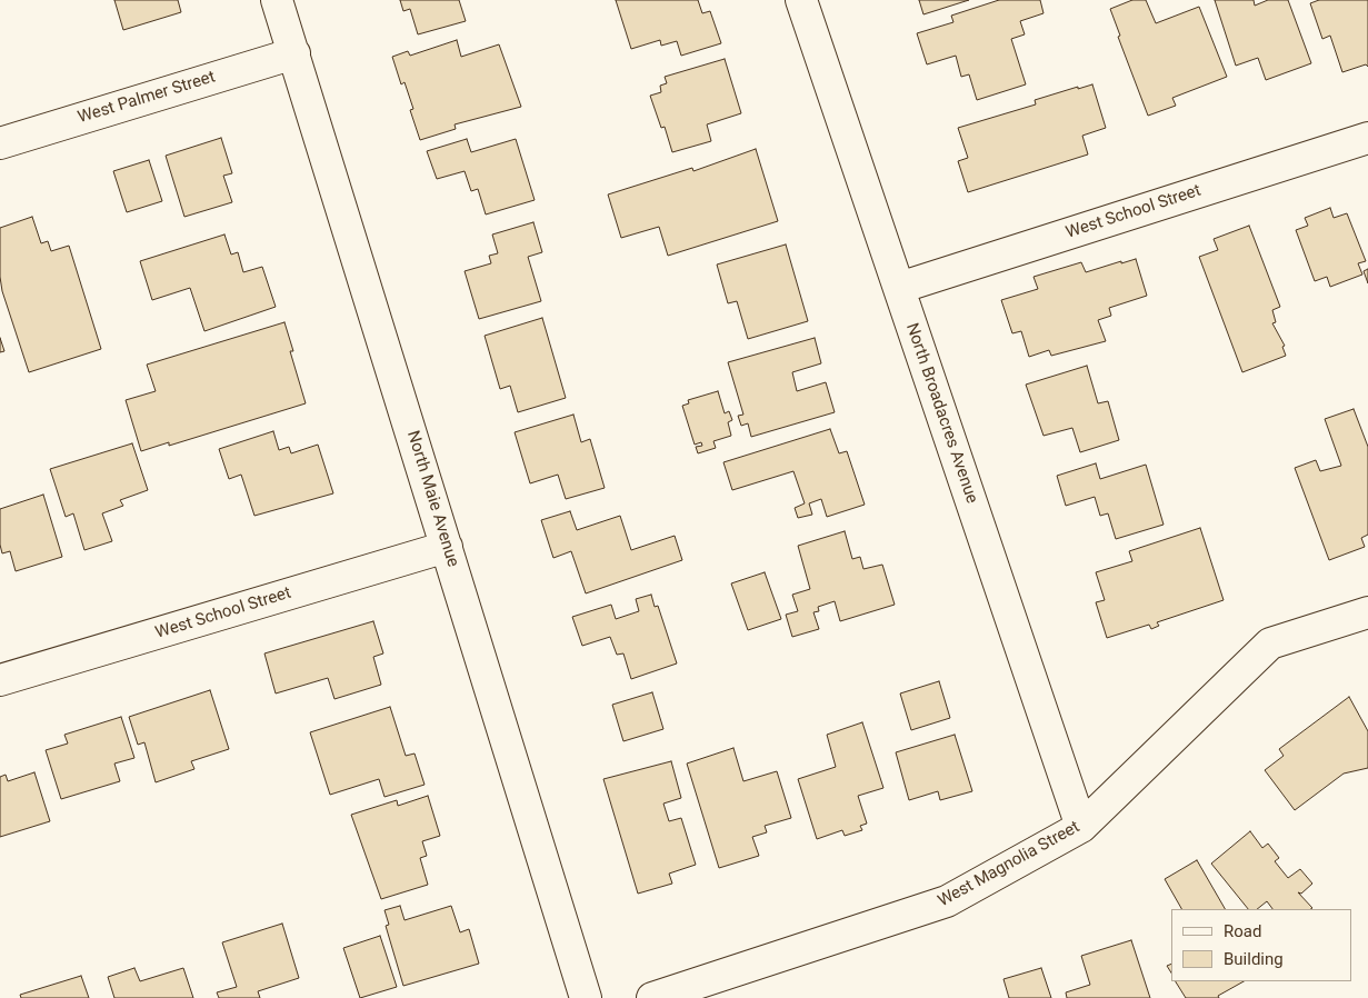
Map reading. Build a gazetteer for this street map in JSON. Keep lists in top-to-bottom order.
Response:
{
  "streets": {
    "street": [
      "West Palmer Street",
      "West School Street",
      "North Broadacres Avenue",
      "North Maie Avenue",
      "West Magnolia Street"
    ]
  },
  "crossings": [
    ["West Palmer Street", "North Maie Avenue"],
    ["West School Street", "North Broadacres Avenue"],
    ["West School Street", "North Maie Avenue"],
    ["North Broadacres Avenue", "West Magnolia Street"]
  ],
  "legend": ["Road", "Building"]
}
